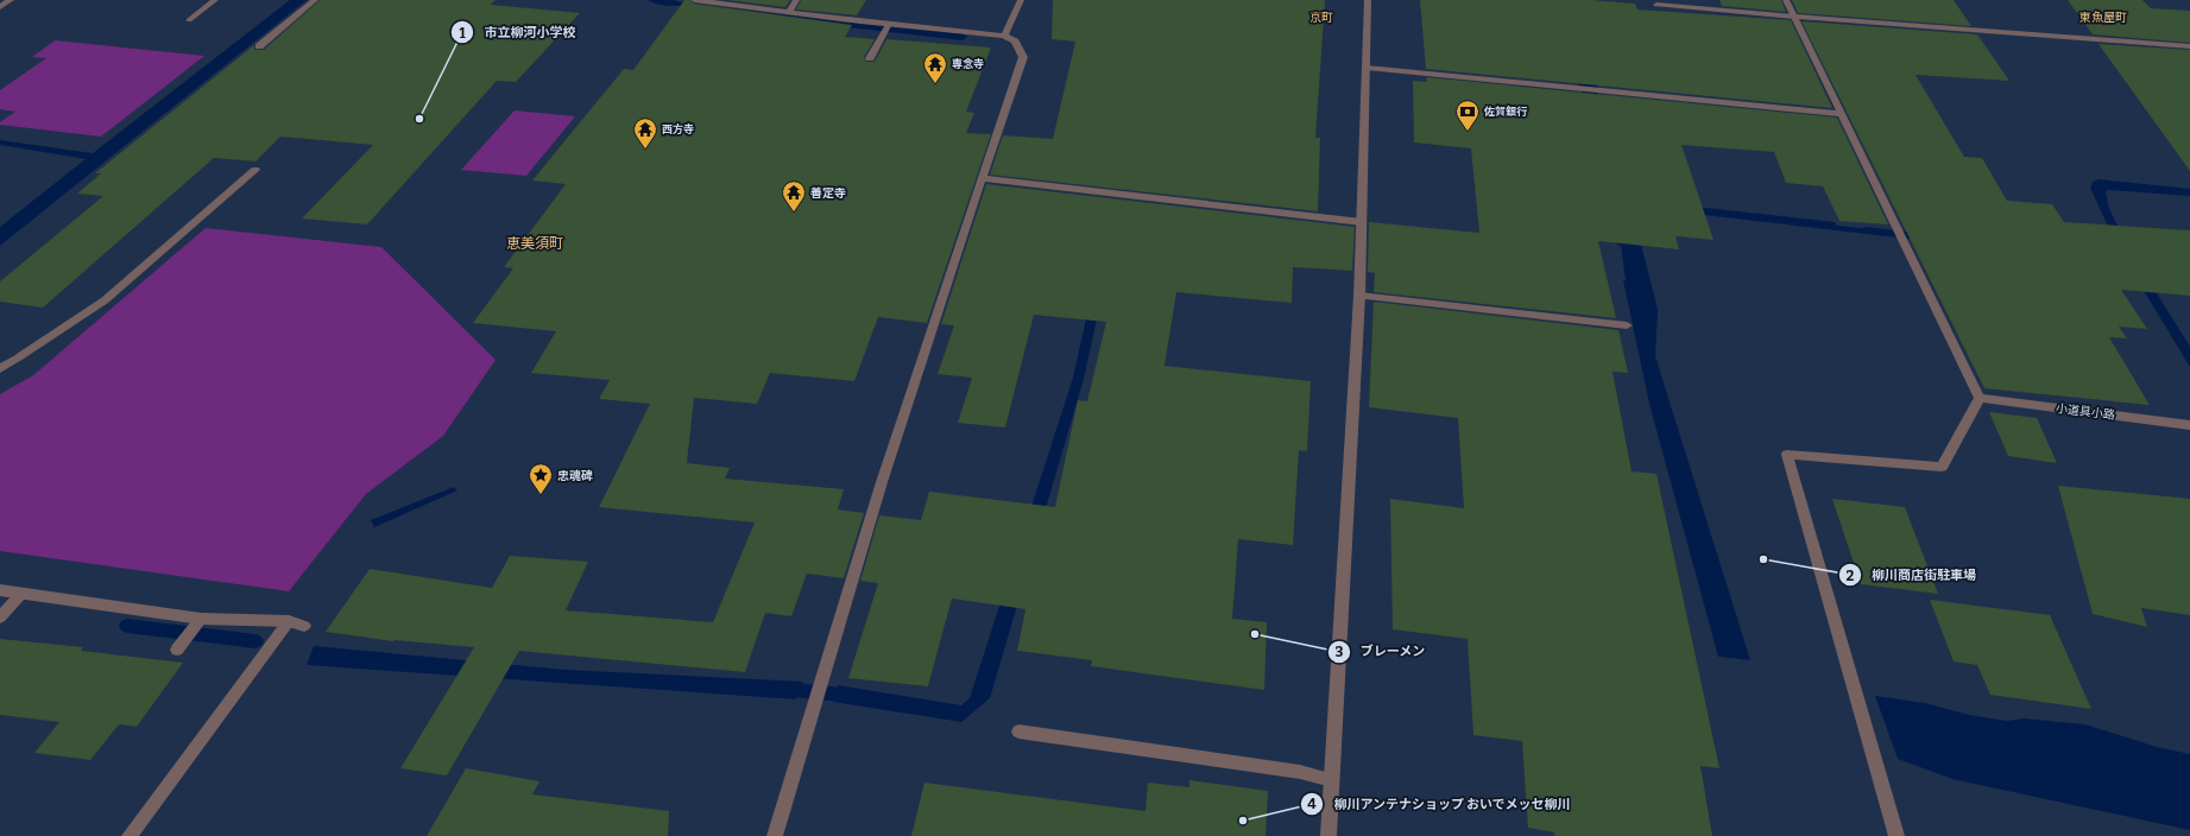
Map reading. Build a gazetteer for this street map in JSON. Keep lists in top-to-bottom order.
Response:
{
  "streets": {
    "street": ["小道具小路"]
  },
  "districts": ["京町", "東魚屋町", "恵美須町"],
  "places": {
    "temple": ["専念寺", "西方寺", "善定寺"],
    "other": [
      "市立柳河小学校",
      "柳川商店街駐車場",
      "ブレーメン",
      "柳川アンテナショップ おいでメッセ柳川"
    ],
    "bank": ["佐賀銀行"],
    "place": ["忠魂碑"]
  }
}
